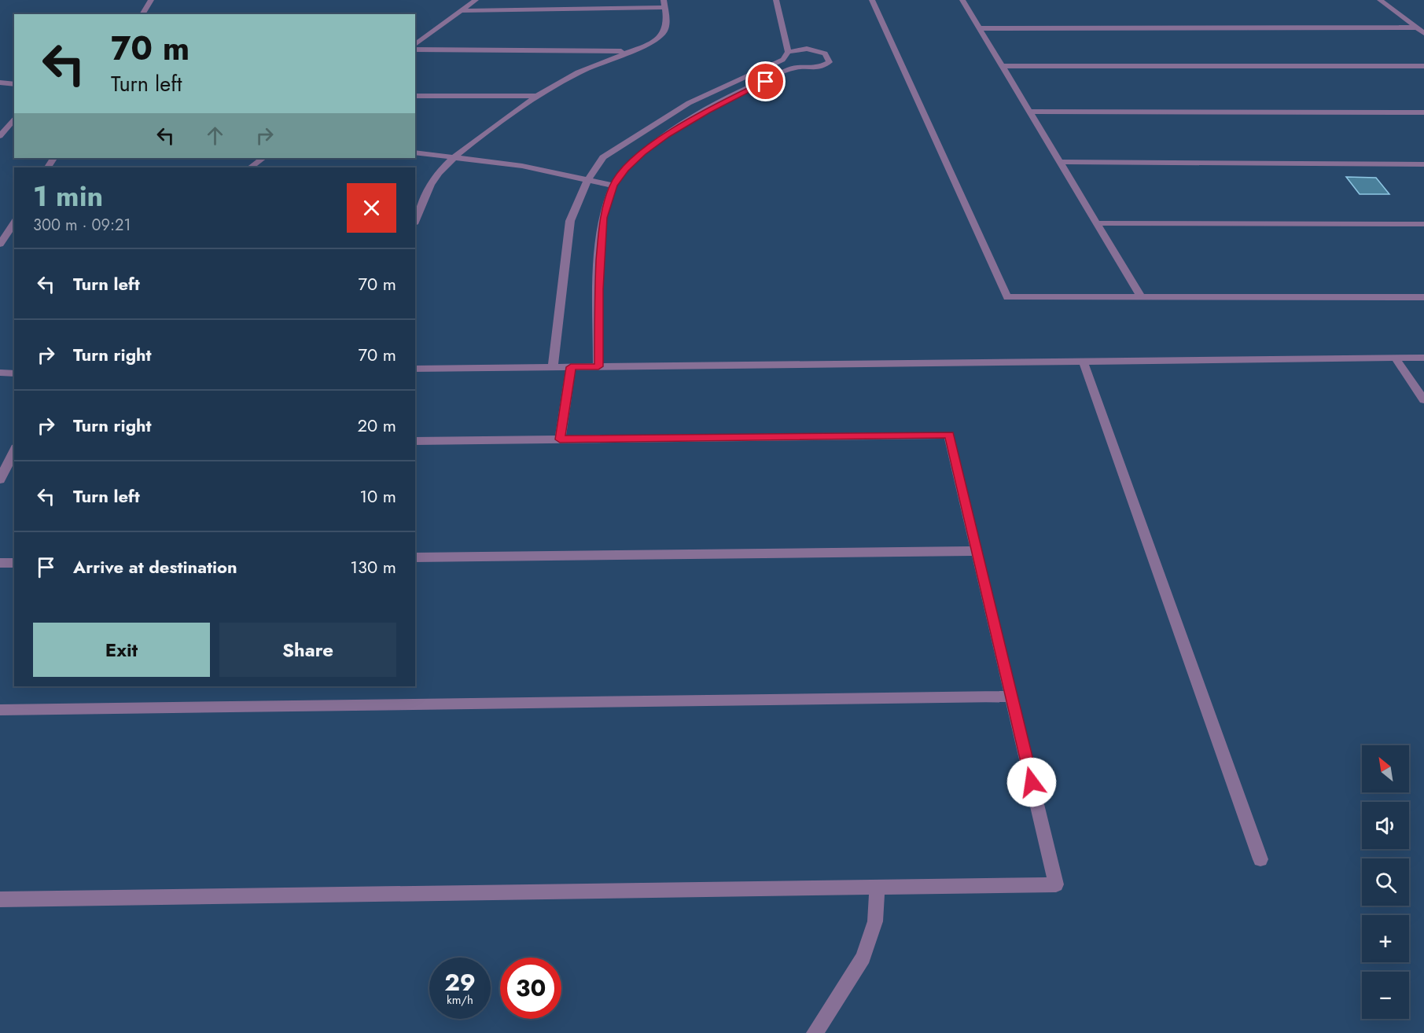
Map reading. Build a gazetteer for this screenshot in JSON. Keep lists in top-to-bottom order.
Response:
{
  "north": "top left",
  "page": {
    "turn": ["70 m", "Turn left"],
    "heading": ["1 min", "300 m · 09:21"],
    "list": [
      {
        "name": "Turn left",
        "value": "70 m"
      },
      {
        "name": "Turn right",
        "value": "70 m"
      },
      {
        "name": "Turn right",
        "value": "20 m"
      },
      {
        "name": "Turn left",
        "value": "10 m"
      },
      {
        "name": "Arrive at destination",
        "value": "130 m"
      }
    ],
    "buttons": ["Exit", "Share"],
    "map_buttons": ["+", "−"],
    "speed": "29 km/h",
    "limit": "30"
  }
}
